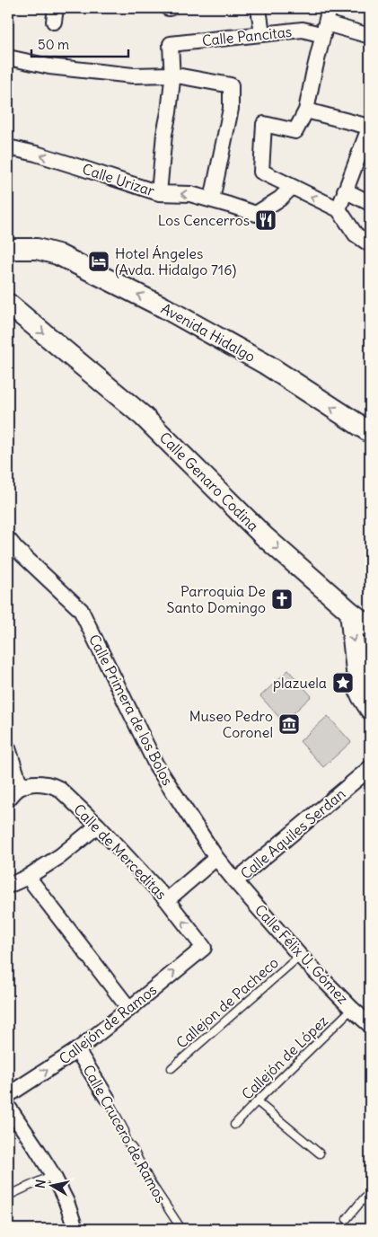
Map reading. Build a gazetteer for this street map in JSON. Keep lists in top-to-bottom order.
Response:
{
  "streets": {
    "street": [
      "Calle Pancitas",
      "Calle Urizar",
      "Avenida Hidalgo",
      "Calle Genaro Codina",
      "Calle Primera de los Bolos",
      "Calle Aquiles Serdan",
      "Calle de Merceditas",
      "Calle Félix U. Gómez",
      "Callejón de Ramos",
      "Calle Crucero de Ramos"
    ],
    "lane": ["Callejon de Pacheco", "Callejón de López"]
  },
  "crossings": [
    ["Calle Primera de los Bolos", "Calle Aquiles Serdan"],
    ["Calle Primera de los Bolos", "Calle Félix U. Gómez"],
    ["Calle Aquiles Serdan", "Calle Félix U. Gómez"],
    ["Calle de Merceditas", "Callejón de Ramos"],
    ["Calle Félix U. Gómez", "Callejon de Pacheco"],
    ["Calle Félix U. Gómez", "Callejón de López"],
    ["Callejón de Ramos", "Calle Crucero de Ramos"]
  ],
  "one_way": ["Avenida Hidalgo", "Calle Genaro Codina", "Callejón de Ramos"],
  "places": {
    "restaurant": ["Los Cencerros"],
    "hotel": ["Hotel Ángeles (Avda. Hidalgo 716)"],
    "church": ["Parroquia De Santo Domingo"],
    "place": ["plazuela"],
    "museum": ["Museo Pedro Coronel"]
  },
  "scale_bar": "50 m",
  "north": "left"
}
